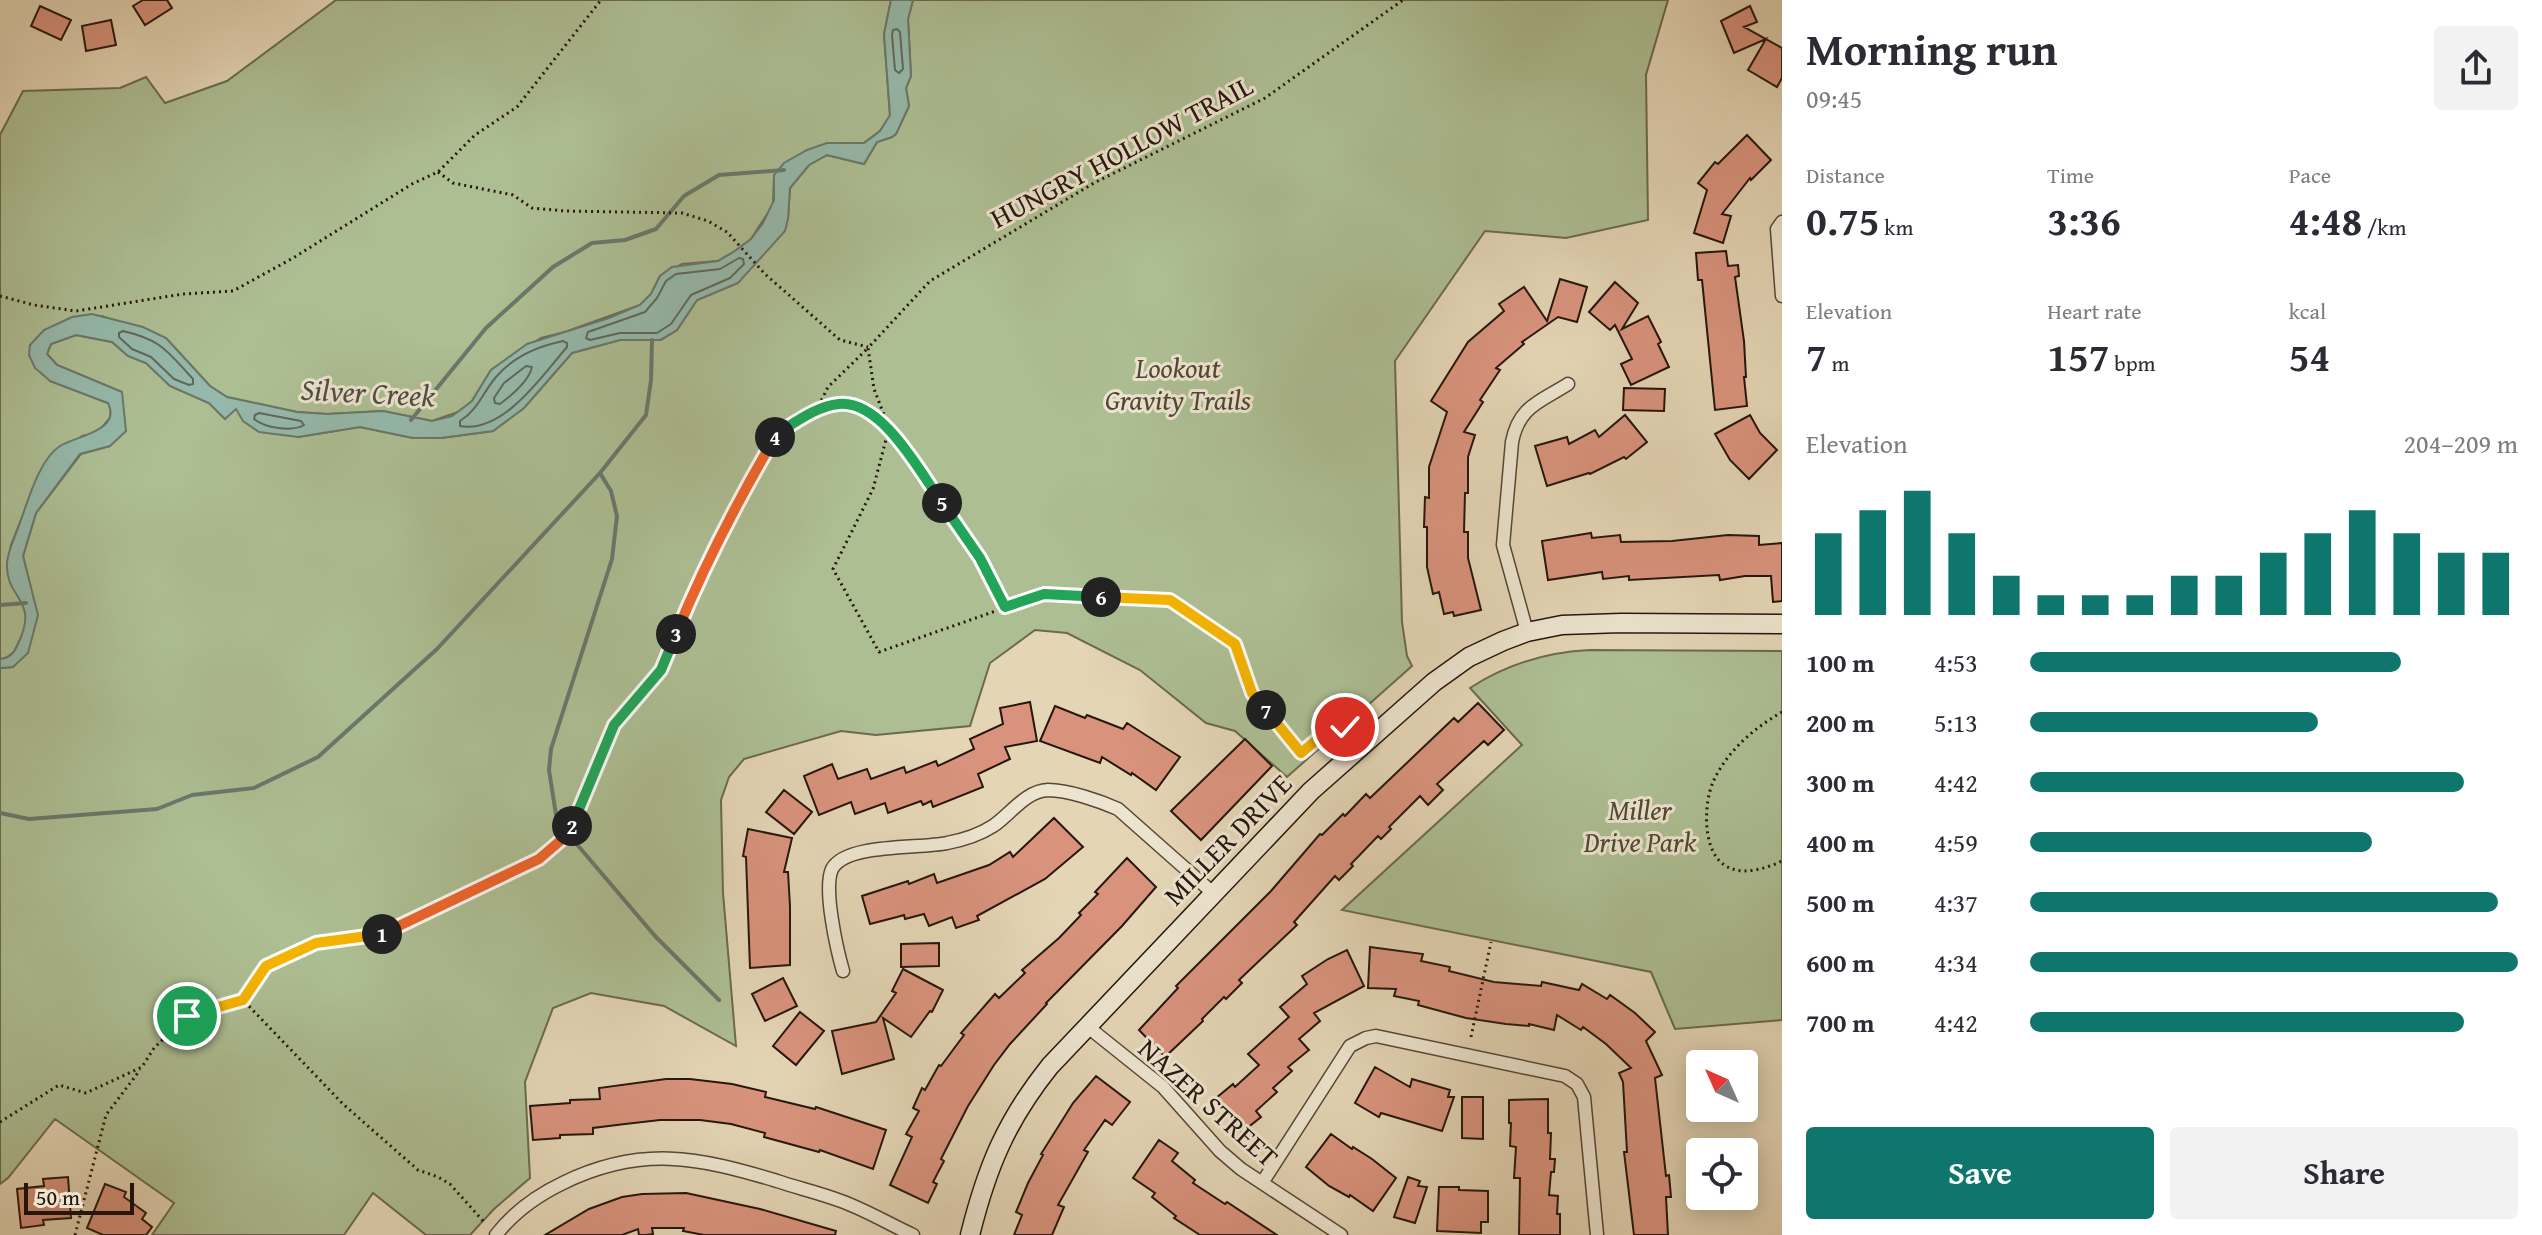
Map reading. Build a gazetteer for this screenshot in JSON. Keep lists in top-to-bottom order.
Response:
{
  "streets": {
    "street": ["MILLER DRIVE", "NAZER STREET"],
    "path": ["HUNGRY HOLLOW TRAIL"]
  },
  "crossings": [
    ["MILLER DRIVE", "NAZER STREET"]
  ],
  "water": ["Silver Creek"],
  "parks": ["Lookout Gravity Trails", "Miller Drive Park"],
  "scale_bar": "50 m",
  "north": "top left",
  "page": {
    "heading": ["Morning run", "09:45"],
    "stats": [
      ["Distance", "0.75 km"],
      ["Time", "3:36"],
      ["Pace", "4:48 /km"],
      ["Elevation", "7 m"],
      ["Heart rate", "157 bpm"],
      ["kcal", "54"]
    ],
    "chart": ["Elevation", "204–209 m"],
    "pins": [
      "4",
      "5",
      "6",
      "3",
      "7",
      "2",
      "1"
    ],
    "list": [
      {
        "name": "100 m",
        "note": "4:53"
      },
      {
        "name": "200 m",
        "note": "5:13"
      },
      {
        "name": "300 m",
        "note": "4:42"
      },
      {
        "name": "400 m",
        "note": "4:59"
      },
      {
        "name": "500 m",
        "note": "4:37"
      },
      {
        "name": "600 m",
        "note": "4:34"
      },
      {
        "name": "700 m",
        "note": "4:42"
      }
    ],
    "buttons": ["Save", "Share"],
    "scale": "50 m"
  }
}
